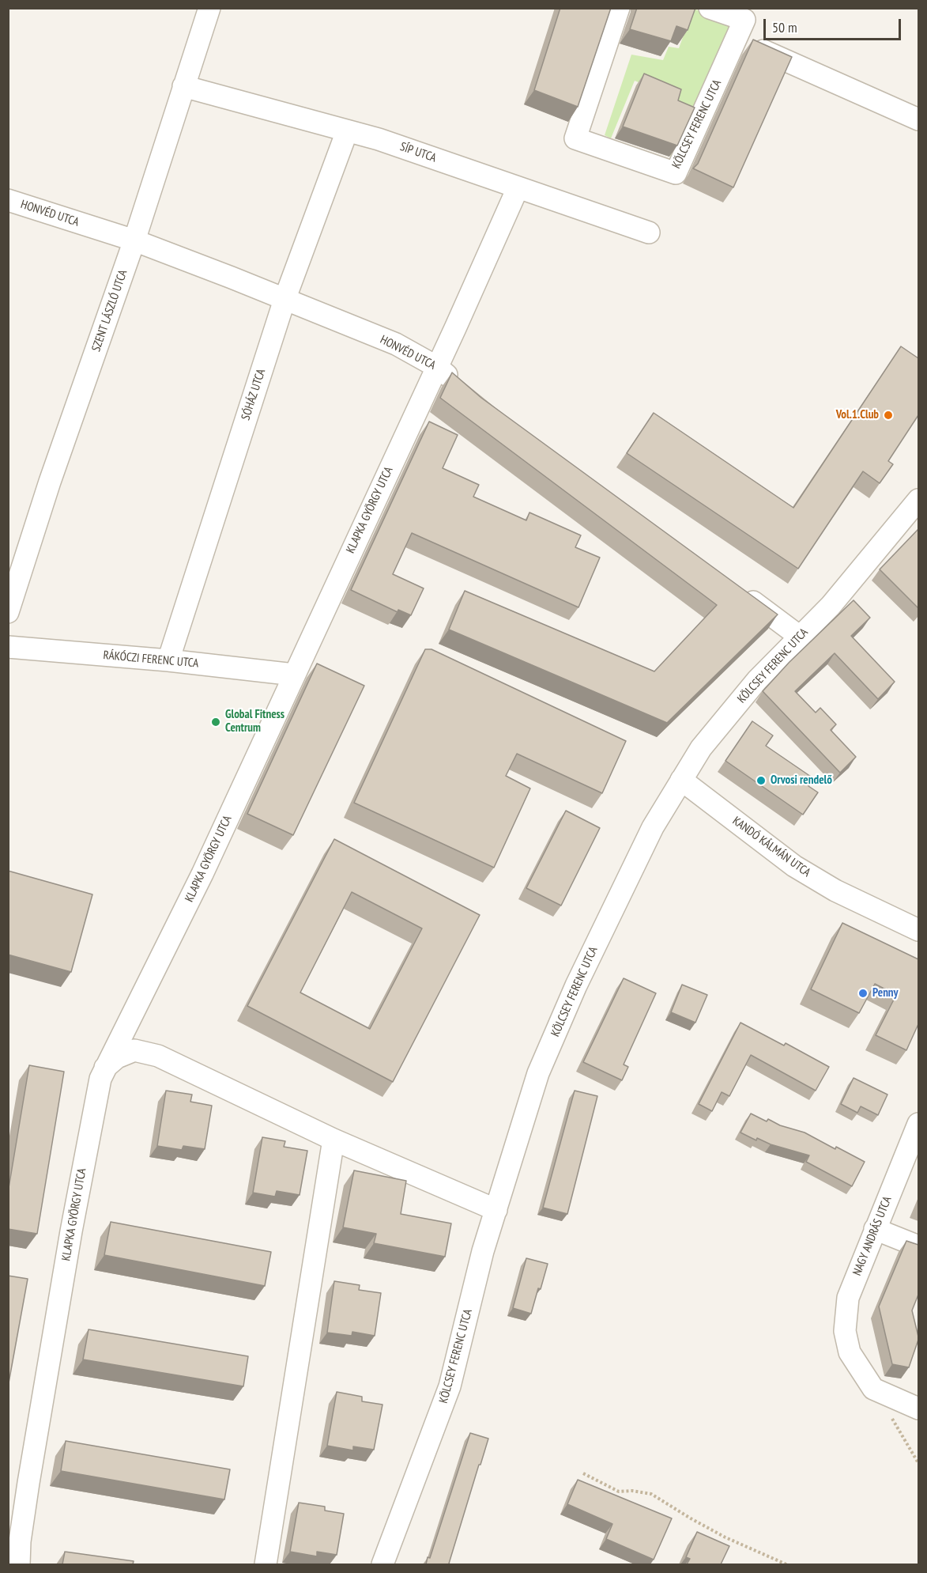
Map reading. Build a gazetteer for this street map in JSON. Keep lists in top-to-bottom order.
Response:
{
  "streets": {
    "street": [
      "KÖLCSEY FERENC UTCA",
      "SÍP UTCA",
      "HONVÉD UTCA",
      "SZENT LÁSZLÓ UTCA",
      "SÓHÁZ UTCA",
      "KLAPKA GYÖRGY UTCA",
      "RÁKÓCZI FERENC UTCA",
      "KANDÓ KÁLMÁN UTCA",
      "NAGY ANDRÁS UTCA"
    ]
  },
  "crossings": [
    ["KÖLCSEY FERENC UTCA", "KANDÓ KÁLMÁN UTCA"],
    ["SÍP UTCA", "SZENT LÁSZLÓ UTCA"],
    ["SÍP UTCA", "SÓHÁZ UTCA"],
    ["SÍP UTCA", "KLAPKA GYÖRGY UTCA"],
    ["HONVÉD UTCA", "SZENT LÁSZLÓ UTCA"],
    ["HONVÉD UTCA", "SÓHÁZ UTCA"],
    ["HONVÉD UTCA", "KLAPKA GYÖRGY UTCA"],
    ["SÓHÁZ UTCA", "RÁKÓCZI FERENC UTCA"],
    ["KLAPKA GYÖRGY UTCA", "RÁKÓCZI FERENC UTCA"]
  ],
  "places": [
    "Vol.1.Club",
    "Global Fitness Centrum",
    "Orvosi rendelő",
    "Penny"
  ],
  "scale_bar": "50 m"
}
